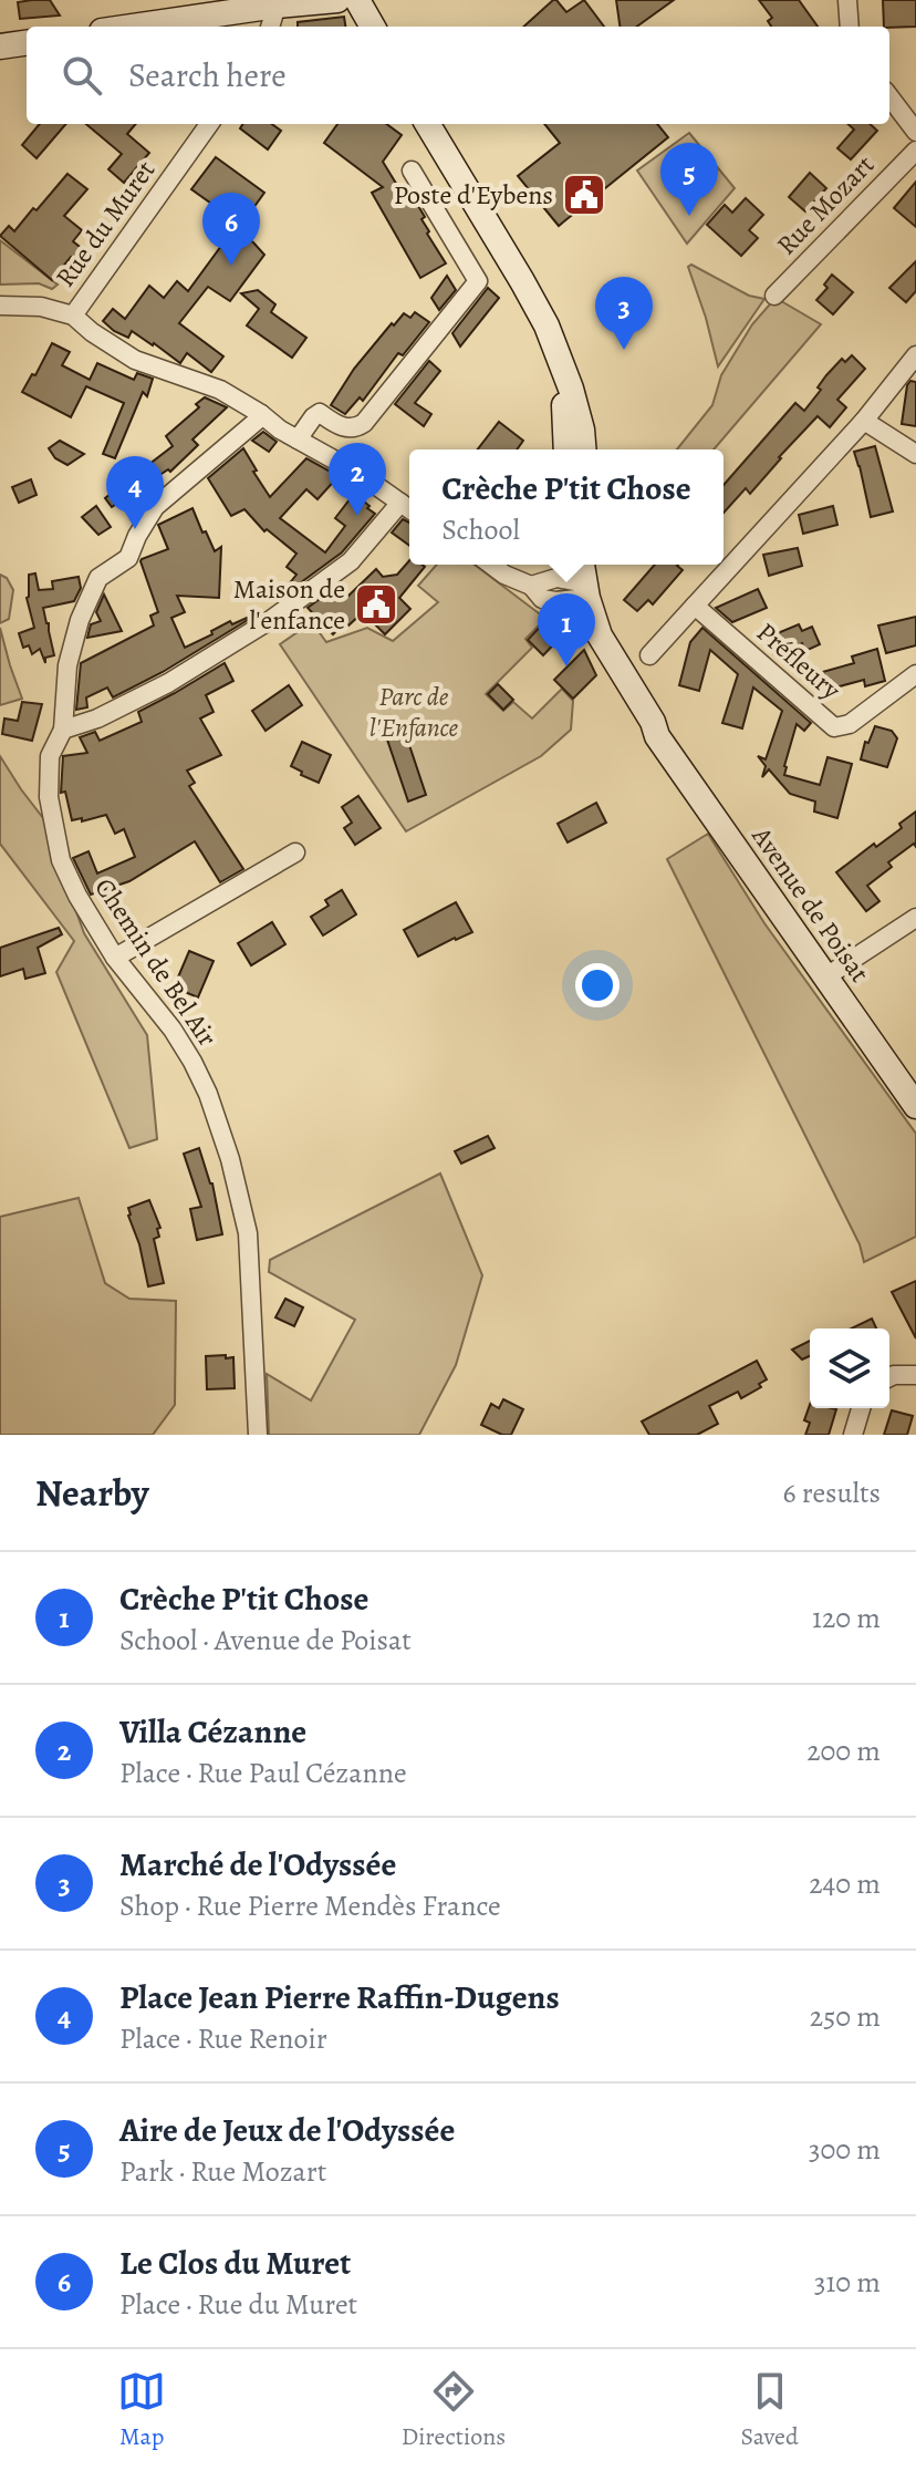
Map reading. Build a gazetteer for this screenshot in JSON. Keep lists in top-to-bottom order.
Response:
{
  "streets": {
    "main road": ["Avenue de Poisat"],
    "street": [
      "Rue Mozart",
      "Rue du Muret",
      "Préfleury",
      "Chemin de Bel Air"
    ]
  },
  "parks": ["Parc de l'Enfance"],
  "places": {
    "public building": ["Poste d'Eybens", "Maison de l'enfance"]
  },
  "page": {
    "search": "Search here",
    "pins": [
      "5",
      "6",
      "3",
      "2",
      "4",
      "1"
    ],
    "popup": ["Crèche P'tit Chose", "School"],
    "heading": ["Nearby", "6 results"],
    "list": [
      {
        "mark": "1",
        "name": "Crèche P'tit Chose",
        "note": "School · Avenue de Poisat",
        "value": "120 m"
      },
      {
        "mark": "2",
        "name": "Villa Cézanne",
        "note": "Place · Rue Paul Cézanne",
        "value": "200 m"
      },
      {
        "mark": "3",
        "name": "Marché de l'Odyssée",
        "note": "Shop · Rue Pierre Mendès France",
        "value": "240 m"
      },
      {
        "mark": "4",
        "name": "Place Jean Pierre Raffin-Dugens",
        "note": "Place · Rue Renoir",
        "value": "250 m"
      },
      {
        "mark": "5",
        "name": "Aire de Jeux de l'Odyssée",
        "note": "Park · Rue Mozart",
        "value": "300 m"
      },
      {
        "mark": "6",
        "name": "Le Clos du Muret",
        "note": "Place · Rue du Muret",
        "value": "310 m"
      }
    ],
    "nav": ["Map", "Directions", "Saved"]
  }
}
